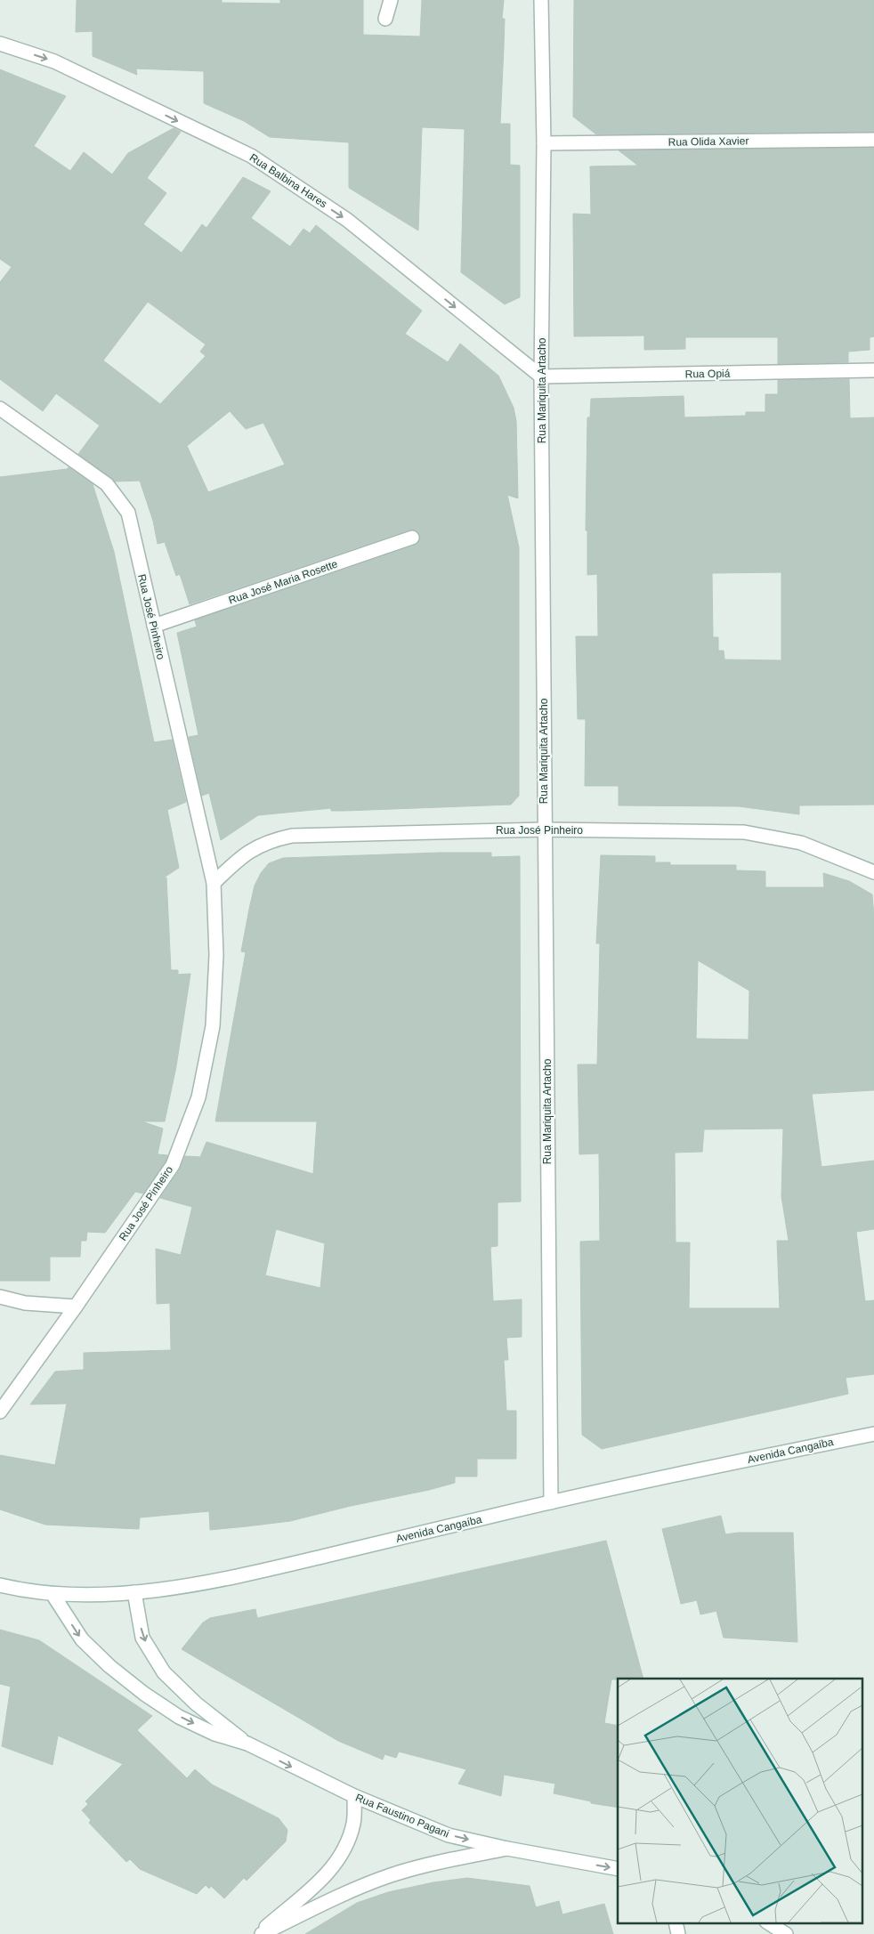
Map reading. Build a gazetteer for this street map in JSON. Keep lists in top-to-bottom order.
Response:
{
  "streets": {
    "street": [
      "Rua Olida Xavier",
      "Rua Balbina Hares",
      "Rua Opiá",
      "Rua Mariquita Artacho",
      "Rua José Maria Rosette",
      "Rua José Pinheiro",
      "Avenida Cangaíba",
      "Rua Faustino Pagani"
    ]
  },
  "crossings": [
    ["Rua Olida Xavier", "Rua Mariquita Artacho"],
    ["Rua Balbina Hares", "Rua Opiá"],
    ["Rua Balbina Hares", "Rua Mariquita Artacho"],
    ["Rua Opiá", "Rua Mariquita Artacho"],
    ["Rua Mariquita Artacho", "Rua José Pinheiro"],
    ["Rua Mariquita Artacho", "Avenida Cangaíba"],
    ["Rua José Maria Rosette", "Rua José Pinheiro"],
    ["Avenida Cangaíba", "Rua Faustino Pagani"]
  ],
  "one_way": ["Rua Balbina Hares", "Rua Faustino Pagani"]
}
